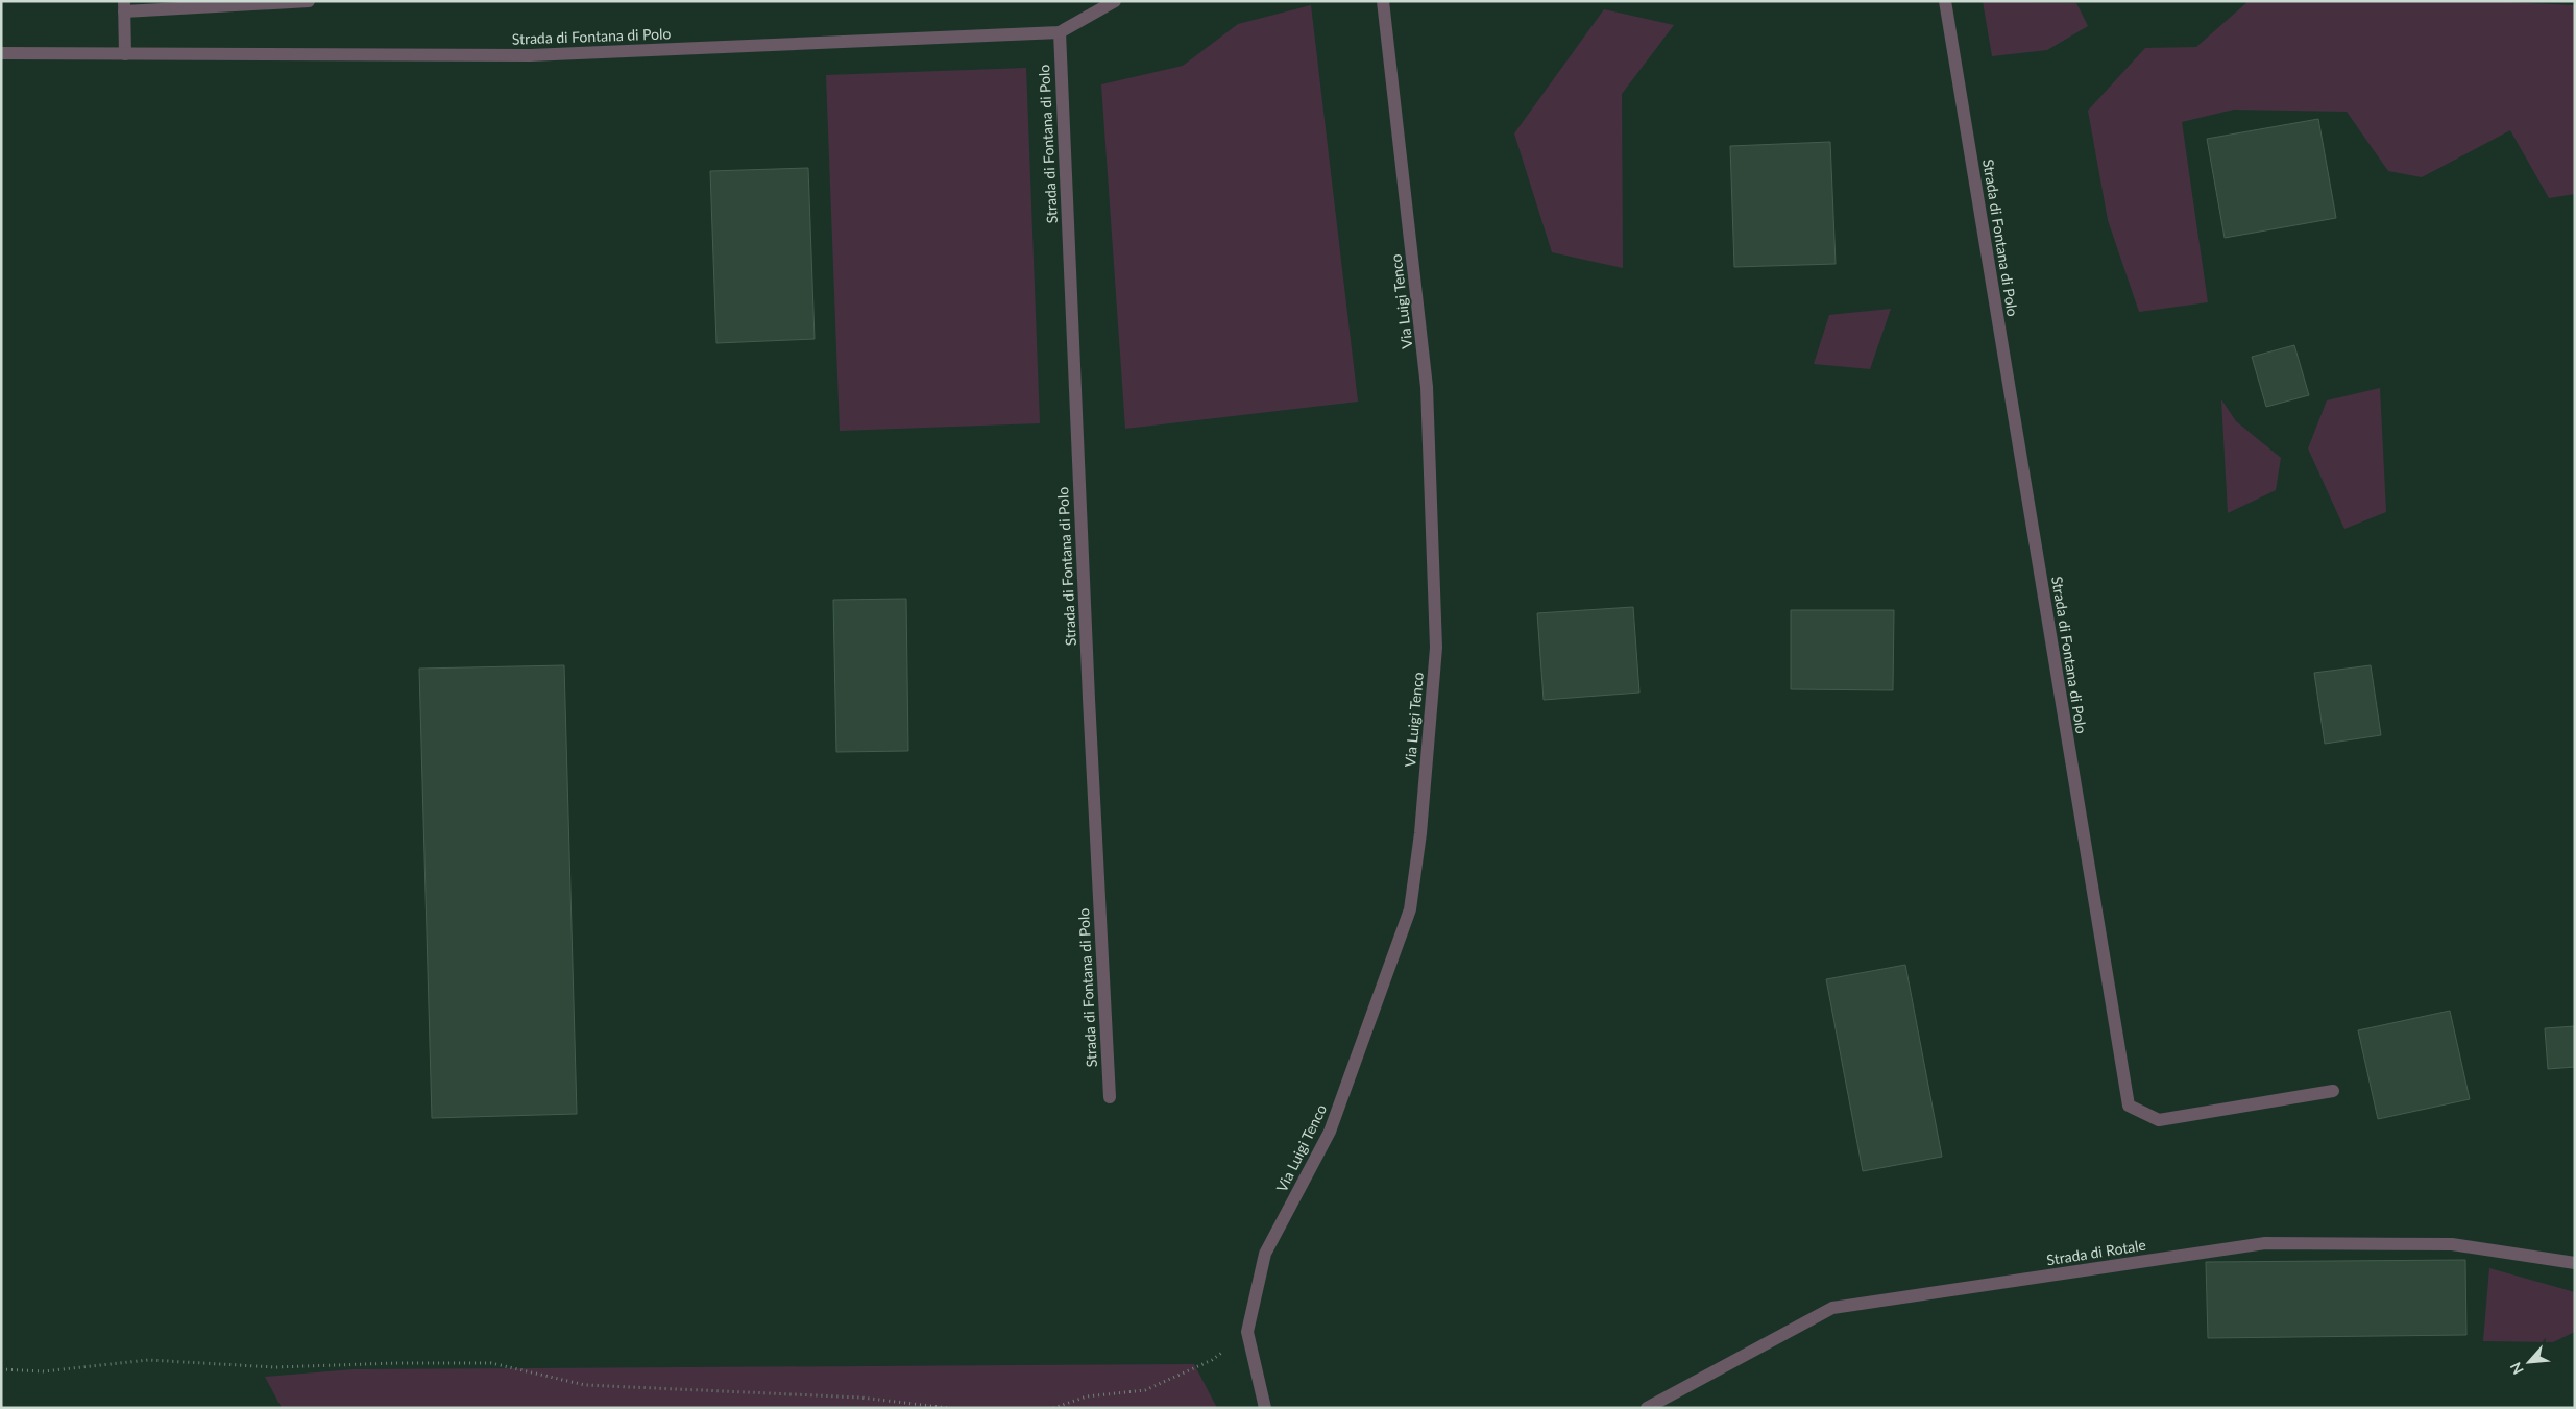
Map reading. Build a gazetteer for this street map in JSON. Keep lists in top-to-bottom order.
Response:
{
  "streets": {
    "street": ["Strada di Fontana di Polo", "Via Luigi Tenco", "Strada di Rotale"]
  },
  "north": "bottom left"
}
